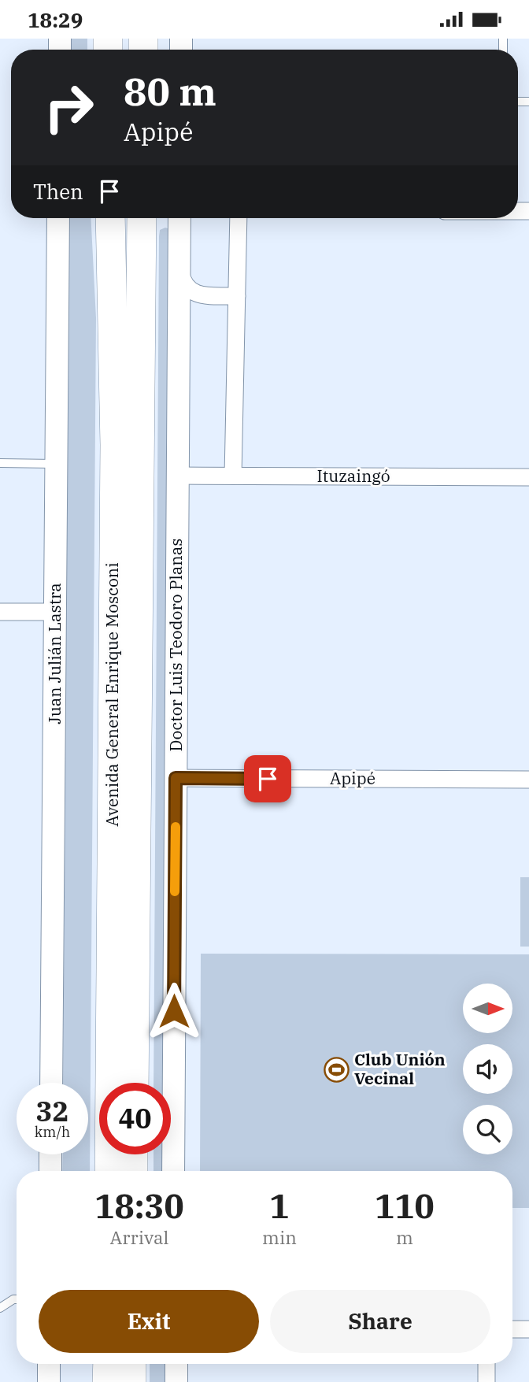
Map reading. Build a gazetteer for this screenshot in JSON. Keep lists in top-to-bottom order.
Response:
{
  "streets": {
    "highway": ["Avenida General Enrique Mosconi"],
    "street": [
      "Ituzaingó",
      "Doctor Luis Teodoro Planas",
      "Juan Julián Lastra",
      "Apipé"
    ]
  },
  "crossings": [
    ["Ituzaingó", "Doctor Luis Teodoro Planas"],
    ["Doctor Luis Teodoro Planas", "Apipé"]
  ],
  "places": {
    "sports": ["Club Unión Vecinal"]
  },
  "north": "right",
  "page": {
    "status": "18:29",
    "turn": ["80 m", "Apipé"],
    "then": "Then",
    "speed": "32 km/h",
    "limit": "40",
    "eta": [
      "18:30",
      "Arrival",
      "1",
      "min",
      "110",
      "m"
    ],
    "buttons": ["Exit", "Share"]
  }
}
